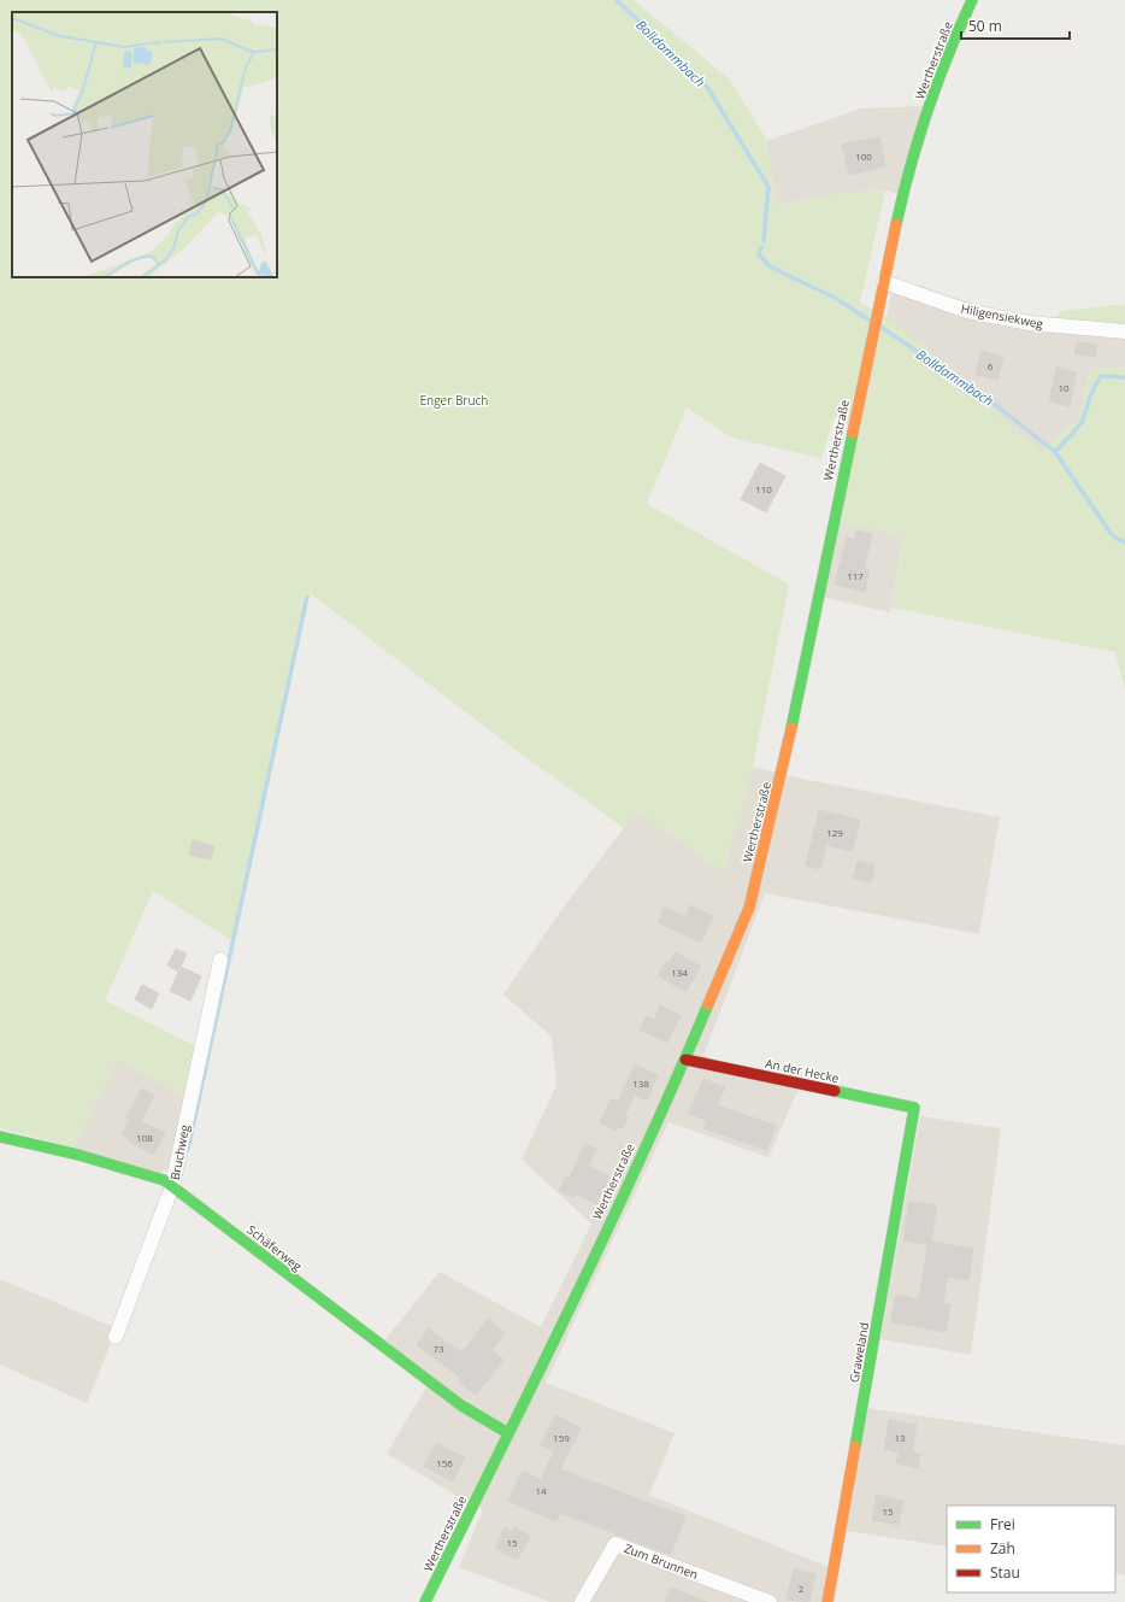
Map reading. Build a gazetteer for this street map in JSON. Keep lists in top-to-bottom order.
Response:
{
  "streets": {
    "main road": [
      "Wertherstraße",
      "An der Hecke",
      "Schäferweg",
      "Graweland"
    ],
    "street": ["Hiligensiekweg", "Bruchweg", "Zum Brunnen"]
  },
  "crossings": [
    ["Wertherstraße", "Hiligensiekweg"],
    ["Wertherstraße", "An der Hecke"],
    ["Wertherstraße", "Schäferweg"],
    ["An der Hecke", "Graweland"],
    ["Bruchweg", "Schäferweg"]
  ],
  "water": ["Bolldammbach"],
  "parks": ["Enger Bruch"],
  "house_numbers": [
    "100",
    "6",
    "10",
    "110",
    "117",
    "129",
    "134",
    "138",
    "108",
    "73",
    "159",
    "13",
    "156",
    "14",
    "15",
    "15",
    "2"
  ],
  "legend": ["Frei", "Zäh", "Stau"],
  "scale_bar": "50 m"
}
